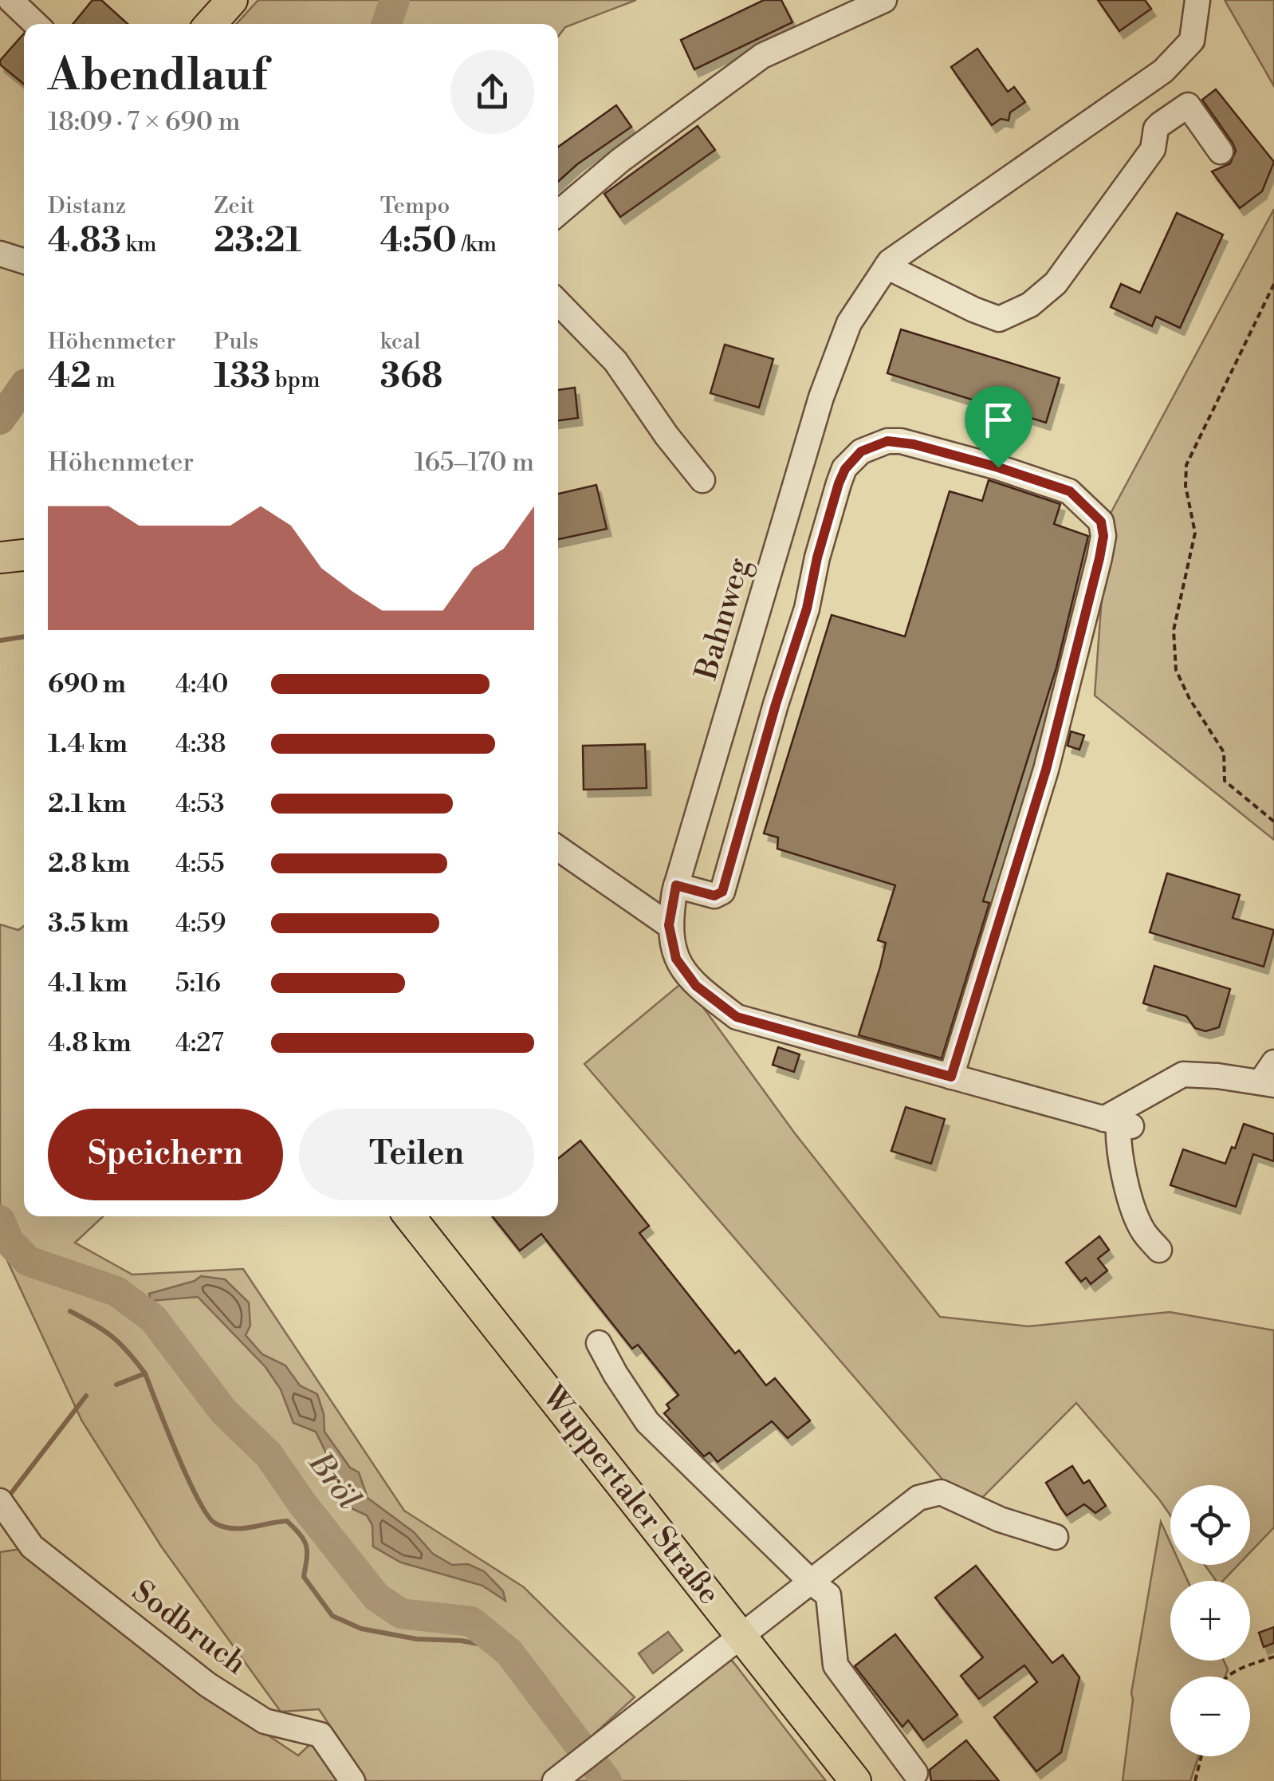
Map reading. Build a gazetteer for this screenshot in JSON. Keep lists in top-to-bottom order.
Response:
{
  "streets": {
    "main road": ["Wuppertaler Straße"],
    "street": ["Bahnweg", "Sodbruch"]
  },
  "water": ["Bröl"],
  "page": {
    "heading": ["Abendlauf", "18:09 · 7 × 690 m"],
    "stats": [
      ["Distanz", "4.83 km"],
      ["Zeit", "23:21"],
      ["Tempo", "4:50 /km"],
      ["Höhenmeter", "42 m"],
      ["Puls", "133 bpm"],
      ["kcal", "368"]
    ],
    "chart": ["Höhenmeter", "165–170 m"],
    "list": [
      {
        "name": "690 m",
        "note": "4:40"
      },
      {
        "name": "1.4 km",
        "note": "4:38"
      },
      {
        "name": "2.1 km",
        "note": "4:53"
      },
      {
        "name": "2.8 km",
        "note": "4:55"
      },
      {
        "name": "3.5 km",
        "note": "4:59"
      },
      {
        "name": "4.1 km",
        "note": "5:16"
      },
      {
        "name": "4.8 km",
        "note": "4:27"
      }
    ],
    "buttons": ["Speichern", "Teilen"],
    "map_buttons": ["+", "−"]
  }
}
